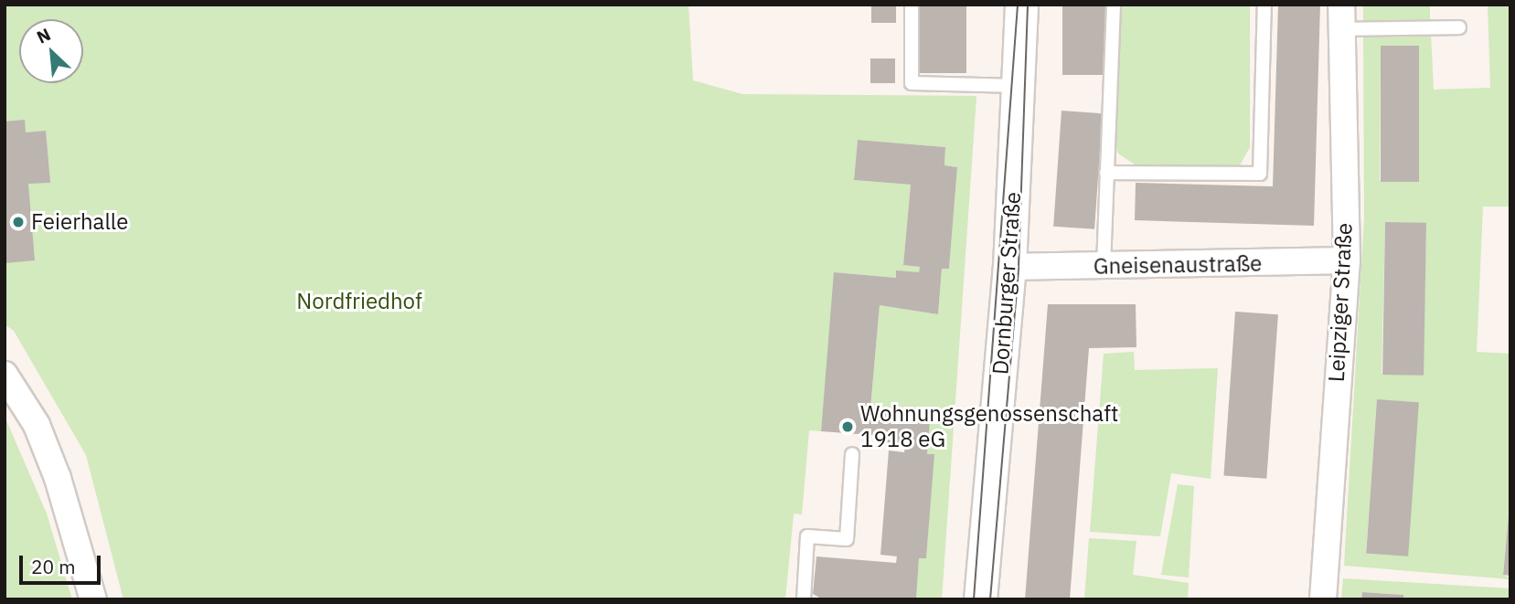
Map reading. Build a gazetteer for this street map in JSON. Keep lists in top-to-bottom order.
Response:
{
  "streets": {
    "street": ["Gneisenaustraße", "Dornburger Straße", "Leipziger Straße"]
  },
  "crossings": [
    ["Gneisenaustraße", "Dornburger Straße"],
    ["Gneisenaustraße", "Leipziger Straße"]
  ],
  "parks": ["Nordfriedhof"],
  "places": ["Feierhalle", "Wohnungsgenossenschaft 1918 eG"],
  "scale_bar": "20 m",
  "north": "top left"
}
